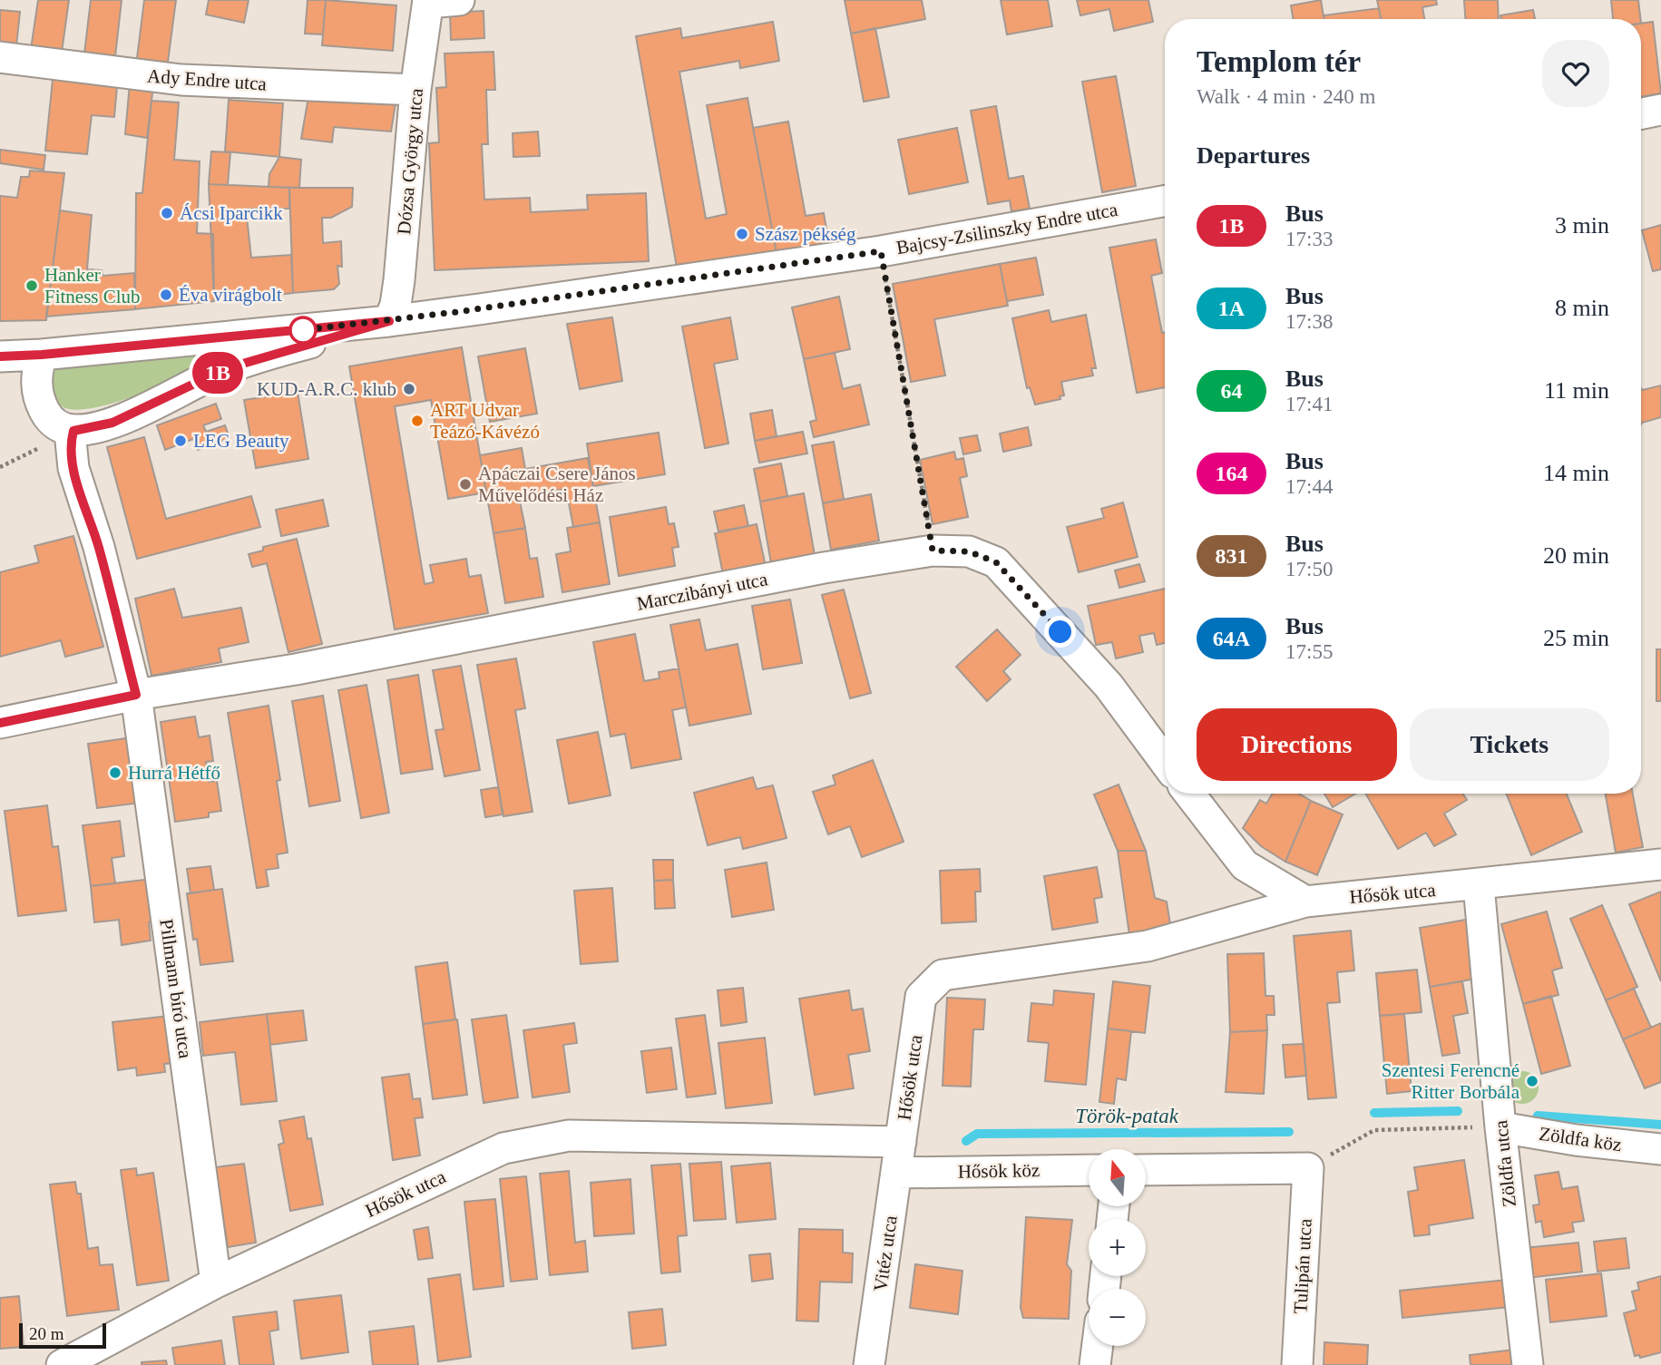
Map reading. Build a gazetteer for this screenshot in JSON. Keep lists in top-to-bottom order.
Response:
{
  "streets": {
    "street": [
      "Ady Endre utca",
      "Dózsa György utca",
      "Bajcsy-Zsilinszky Endre utca",
      "Marczibányi utca",
      "Hősök utca",
      "Pillmann bíró utca",
      "Zöldfa köz",
      "Zöldfa utca",
      "Hősök köz",
      "Vitéz utca",
      "Tulipán utca"
    ]
  },
  "crossings": [
    ["Ady Endre utca", "Dózsa György utca"],
    ["Dózsa György utca", "Bajcsy-Zsilinszky Endre utca"],
    ["Marczibányi utca", "Pillmann bíró utca"],
    ["Hősök utca", "Pillmann bíró utca"],
    ["Hősök utca", "Zöldfa utca"],
    ["Hősök utca", "Vitéz utca"],
    ["Zöldfa köz", "Zöldfa utca"],
    ["Hősök köz", "Vitéz utca"]
  ],
  "water": ["Török-patak"],
  "places": [
    "Ácsi Iparcikk",
    "Szász pékség",
    "Hanker Fitness Club",
    "Éva virágbolt",
    "KUD-A.R.C. klub",
    "ART Udvar Teázó-Kávézó",
    "LEG Beauty",
    "Apáczai Csere János Művelődési Ház",
    "Hurrá Hétfő",
    "Szentesi Ferencné Ritter Borbála"
  ],
  "lines": ["bus line 1B"],
  "scale_bar": "20 m",
  "north": "top",
  "page": {
    "on_map": "1B",
    "heading": [
      ["Templom tér", "Walk · 4 min · 240 m"],
      "Departures"
    ],
    "list": [
      {
        "mark": "1B",
        "name": "Bus",
        "note": "17:33",
        "value": "3 min"
      },
      {
        "mark": "1A",
        "name": "Bus",
        "note": "17:38",
        "value": "8 min"
      },
      {
        "mark": "64",
        "name": "Bus",
        "note": "17:41",
        "value": "11 min"
      },
      {
        "mark": "164",
        "name": "Bus",
        "note": "17:44",
        "value": "14 min"
      },
      {
        "mark": "831",
        "name": "Bus",
        "note": "17:50",
        "value": "20 min"
      },
      {
        "mark": "64A",
        "name": "Bus",
        "note": "17:55",
        "value": "25 min"
      }
    ],
    "buttons": ["Directions", "Tickets"],
    "map_buttons": ["+", "−"],
    "scale": "20 m"
  }
}
